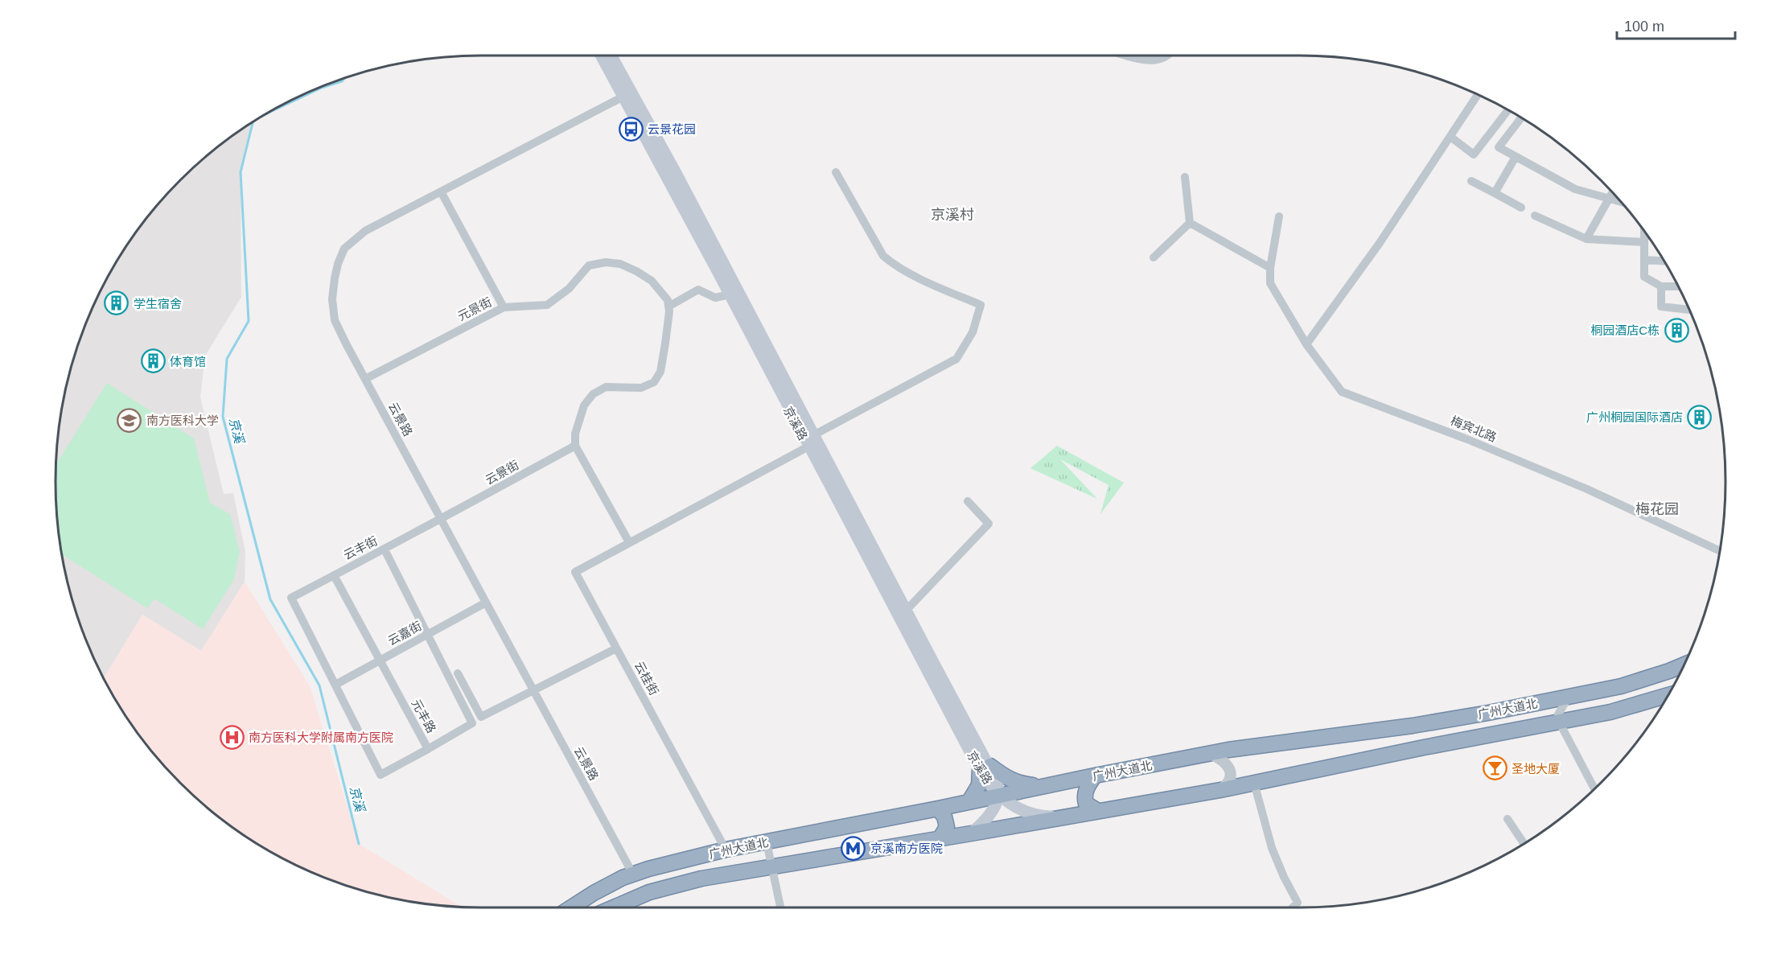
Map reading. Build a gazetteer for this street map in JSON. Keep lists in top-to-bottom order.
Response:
{
  "streets": {
    "highway": ["广州大道北"],
    "main road": ["京溪路"],
    "street": [
      "元景街",
      "云景路",
      "梅宾北路",
      "云景街",
      "云丰街",
      "云嘉街",
      "云桂街",
      "元丰路"
    ]
  },
  "crossings": [
    ["元景街", "云景路"],
    ["云景路", "京溪路"],
    ["云景路", "云景街"],
    ["云景路", "云丰街"],
    ["云景路", "云嘉街"],
    ["云景路", "广州大道北"],
    ["京溪路", "云桂街"],
    ["京溪路", "广州大道北"],
    ["云景街", "云丰街"],
    ["云丰街", "元丰路"],
    ["云嘉街", "元丰路"],
    ["云桂街", "广州大道北"]
  ],
  "districts": ["京溪村", "梅花园"],
  "water": ["京溪"],
  "places": {
    "bus stop": ["云景花园"],
    "building": [
      "学生宿舍",
      "桐园酒店C栋",
      "体育馆",
      "广州桐园国际酒店"
    ],
    "school or university": ["南方医科大学"],
    "hospital": ["南方医科大学附属南方医院"],
    "bar": ["圣地大厦"],
    "metro station": ["京溪南方医院"]
  },
  "scale_bar": "100 m"
}
